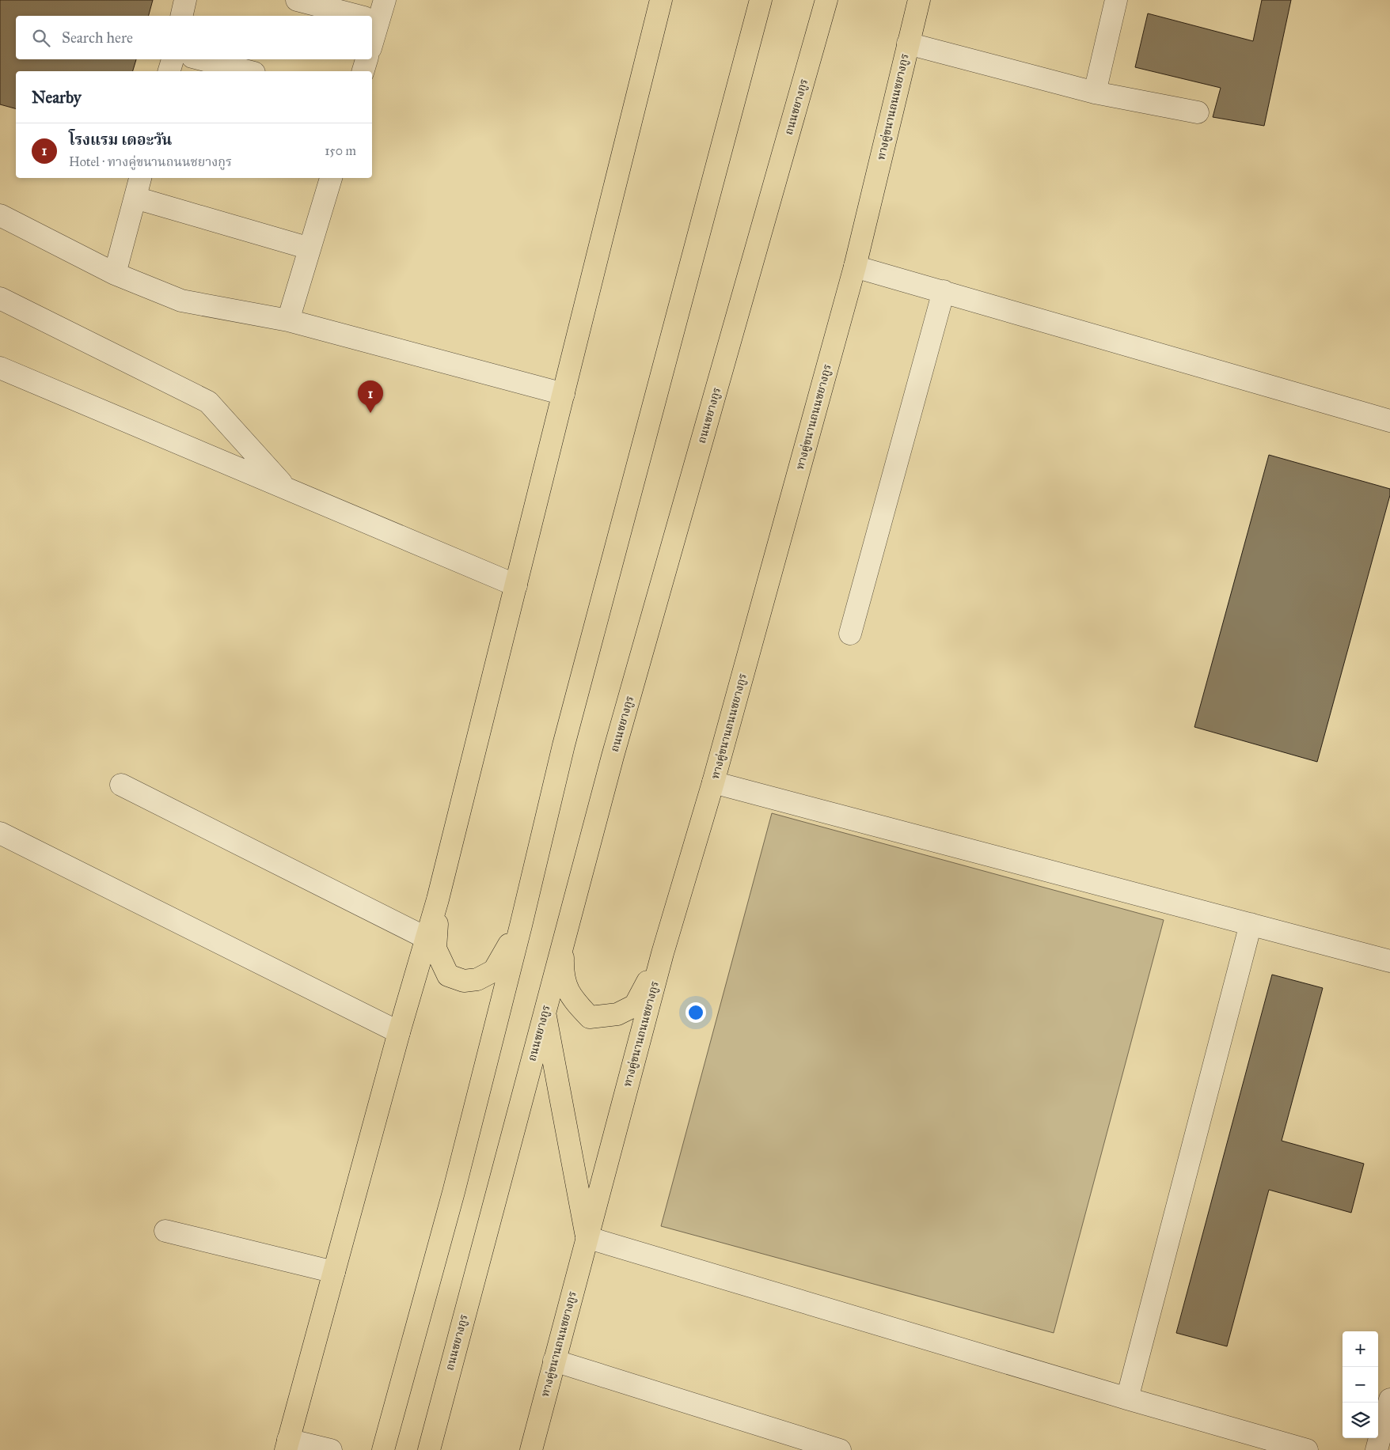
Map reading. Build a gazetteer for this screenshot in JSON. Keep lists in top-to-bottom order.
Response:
{
  "streets": {
    "main road": ["ถนนชยางกูร", "ทางคู่ขนานถนนชยางกูร"]
  },
  "page": {
    "search": "Search here",
    "heading": "Nearby",
    "list": [
      {
        "mark": "1",
        "name": "โรงแรม เดอะวัน",
        "note": "Hotel · ทางคู่ขนานถนนชยางกูร",
        "value": "150 m"
      }
    ],
    "pins": "1",
    "map_buttons": ["+", "−"]
  }
}
